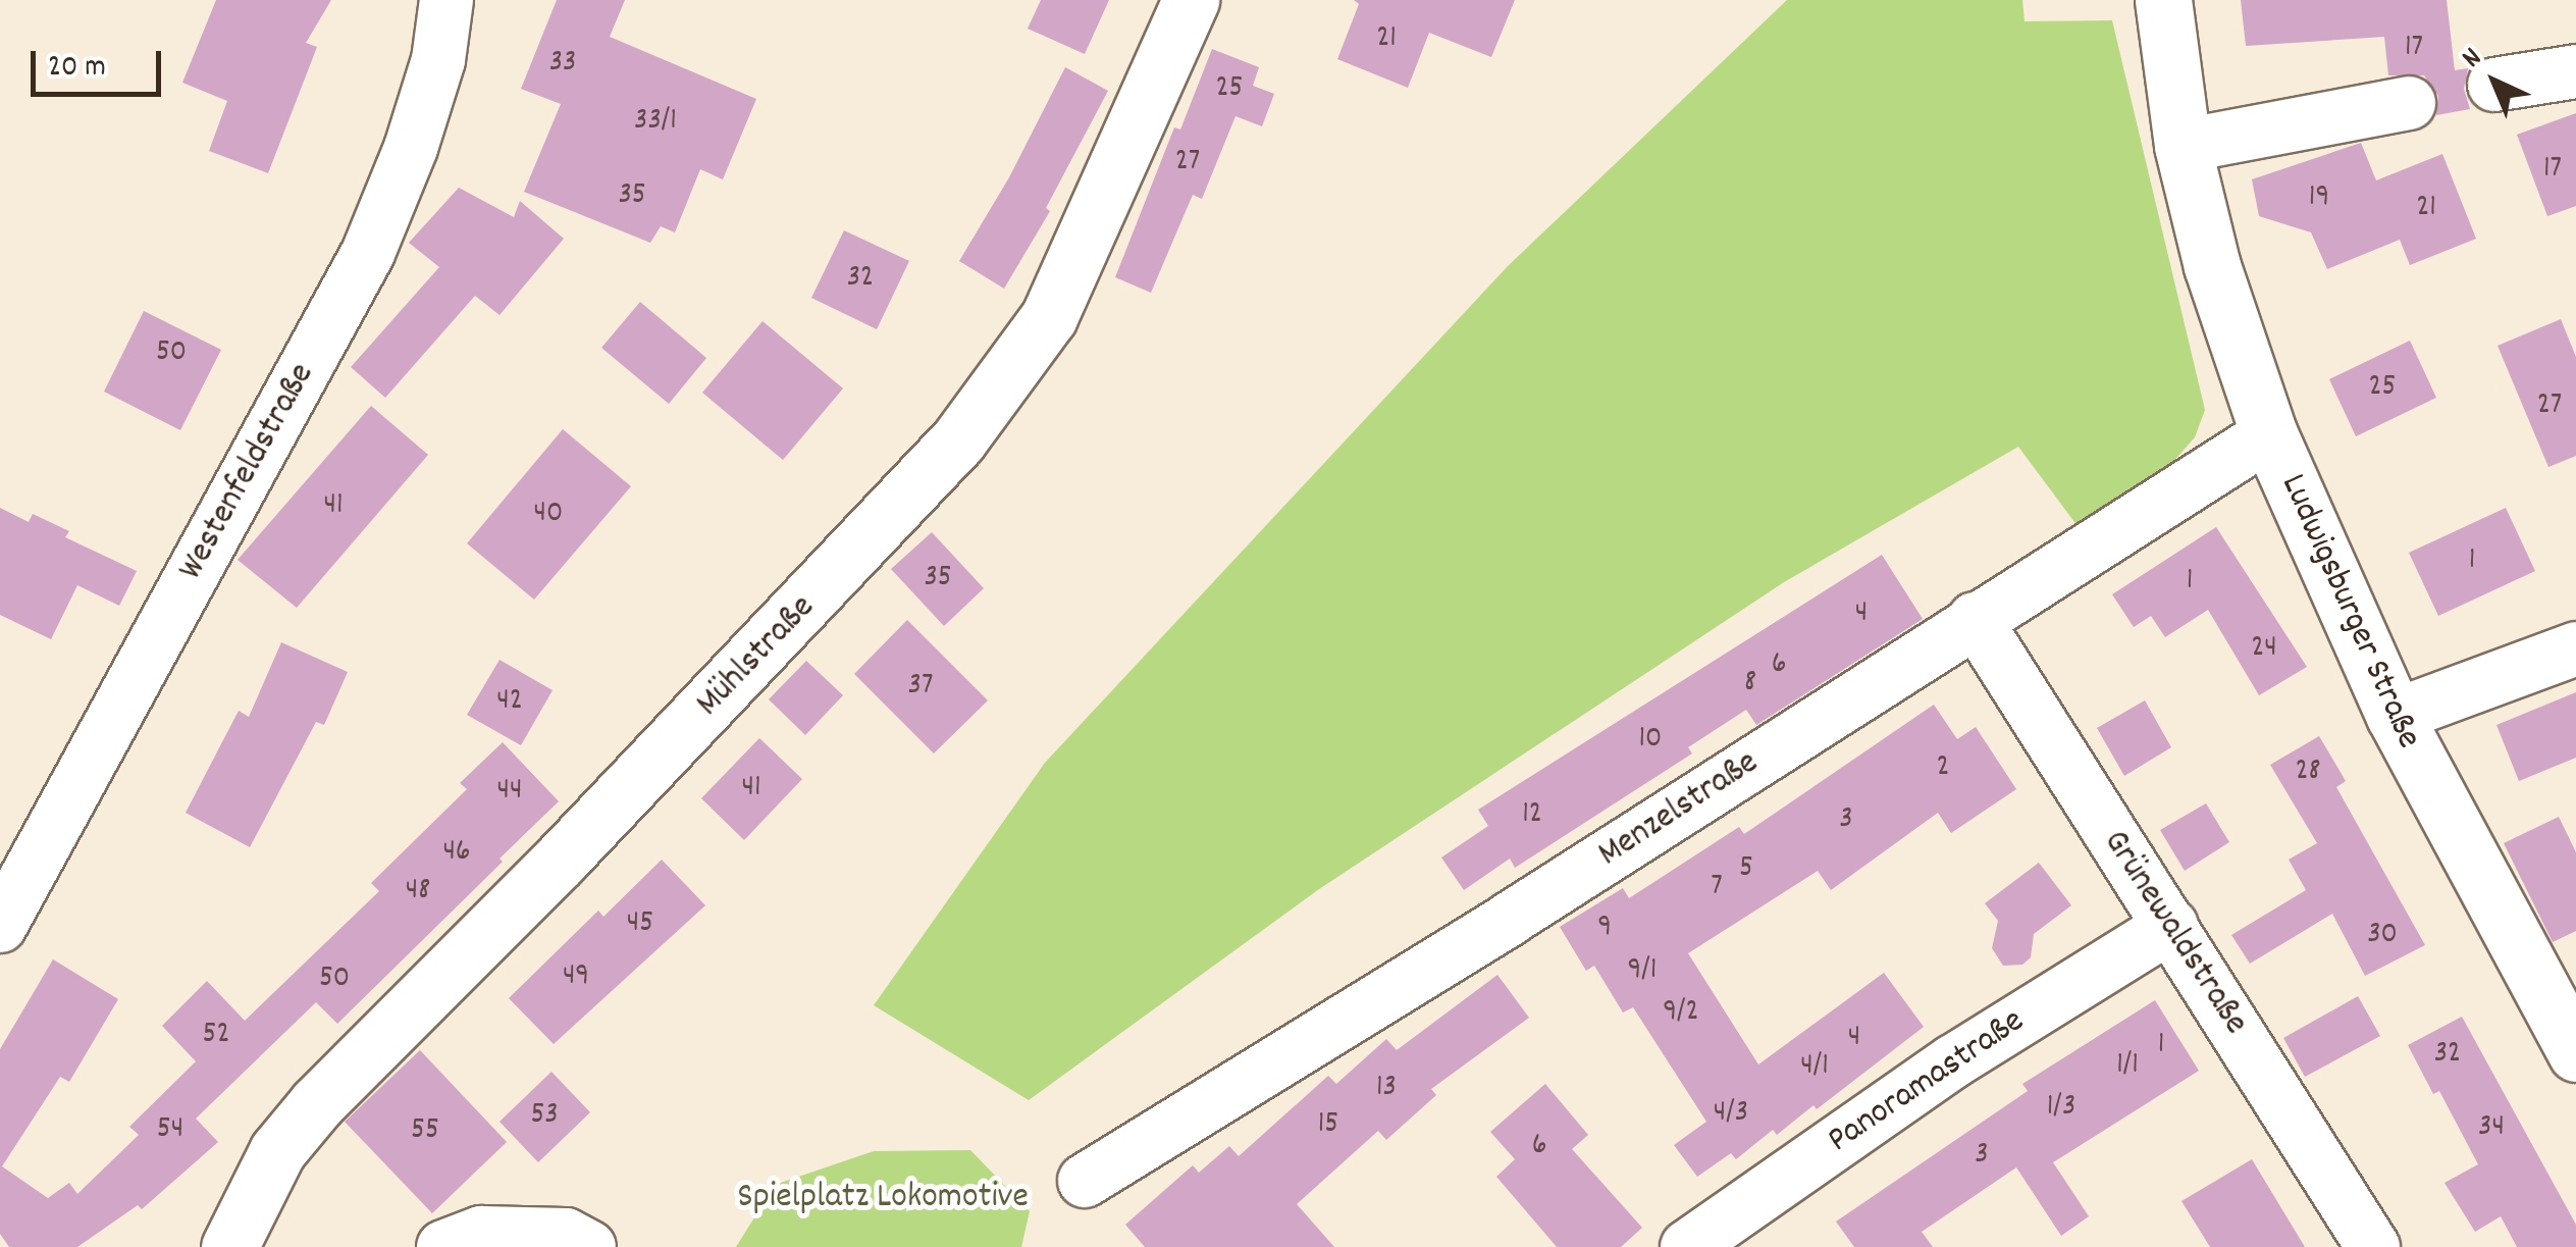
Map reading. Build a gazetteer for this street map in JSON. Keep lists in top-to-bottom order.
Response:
{
  "streets": {
    "main road": ["Ludwigsburger Straße", "Mühlstraße"],
    "street": [
      "Westenfeldstraße",
      "Menzelstraße",
      "Grünewaldstraße",
      "Panoramastraße"
    ]
  },
  "crossings": [
    ["Ludwigsburger Straße", "Menzelstraße"],
    ["Menzelstraße", "Grünewaldstraße"],
    ["Grünewaldstraße", "Panoramastraße"]
  ],
  "parks": ["Spielplatz Lokomotive"],
  "house_numbers": [
    "21",
    "17",
    "33",
    "25",
    "33/1",
    "27",
    "17",
    "35",
    "19",
    "21",
    "32",
    "50",
    "25",
    "27",
    "41",
    "40",
    "1",
    "35",
    "1",
    "4",
    "24",
    "6",
    "8",
    "37",
    "42",
    "10",
    "2",
    "28",
    "41",
    "44",
    "12",
    "3",
    "46",
    "5",
    "7",
    "48",
    "45",
    "9",
    "30",
    "9/1",
    "49",
    "50",
    "9/2",
    "52",
    "4",
    "1",
    "32",
    "1/1",
    "4/1",
    "13",
    "1/3",
    "4/3",
    "53",
    "15",
    "34",
    "54",
    "55",
    "6",
    "3"
  ],
  "scale_bar": "20 m",
  "north": "top left"
}
